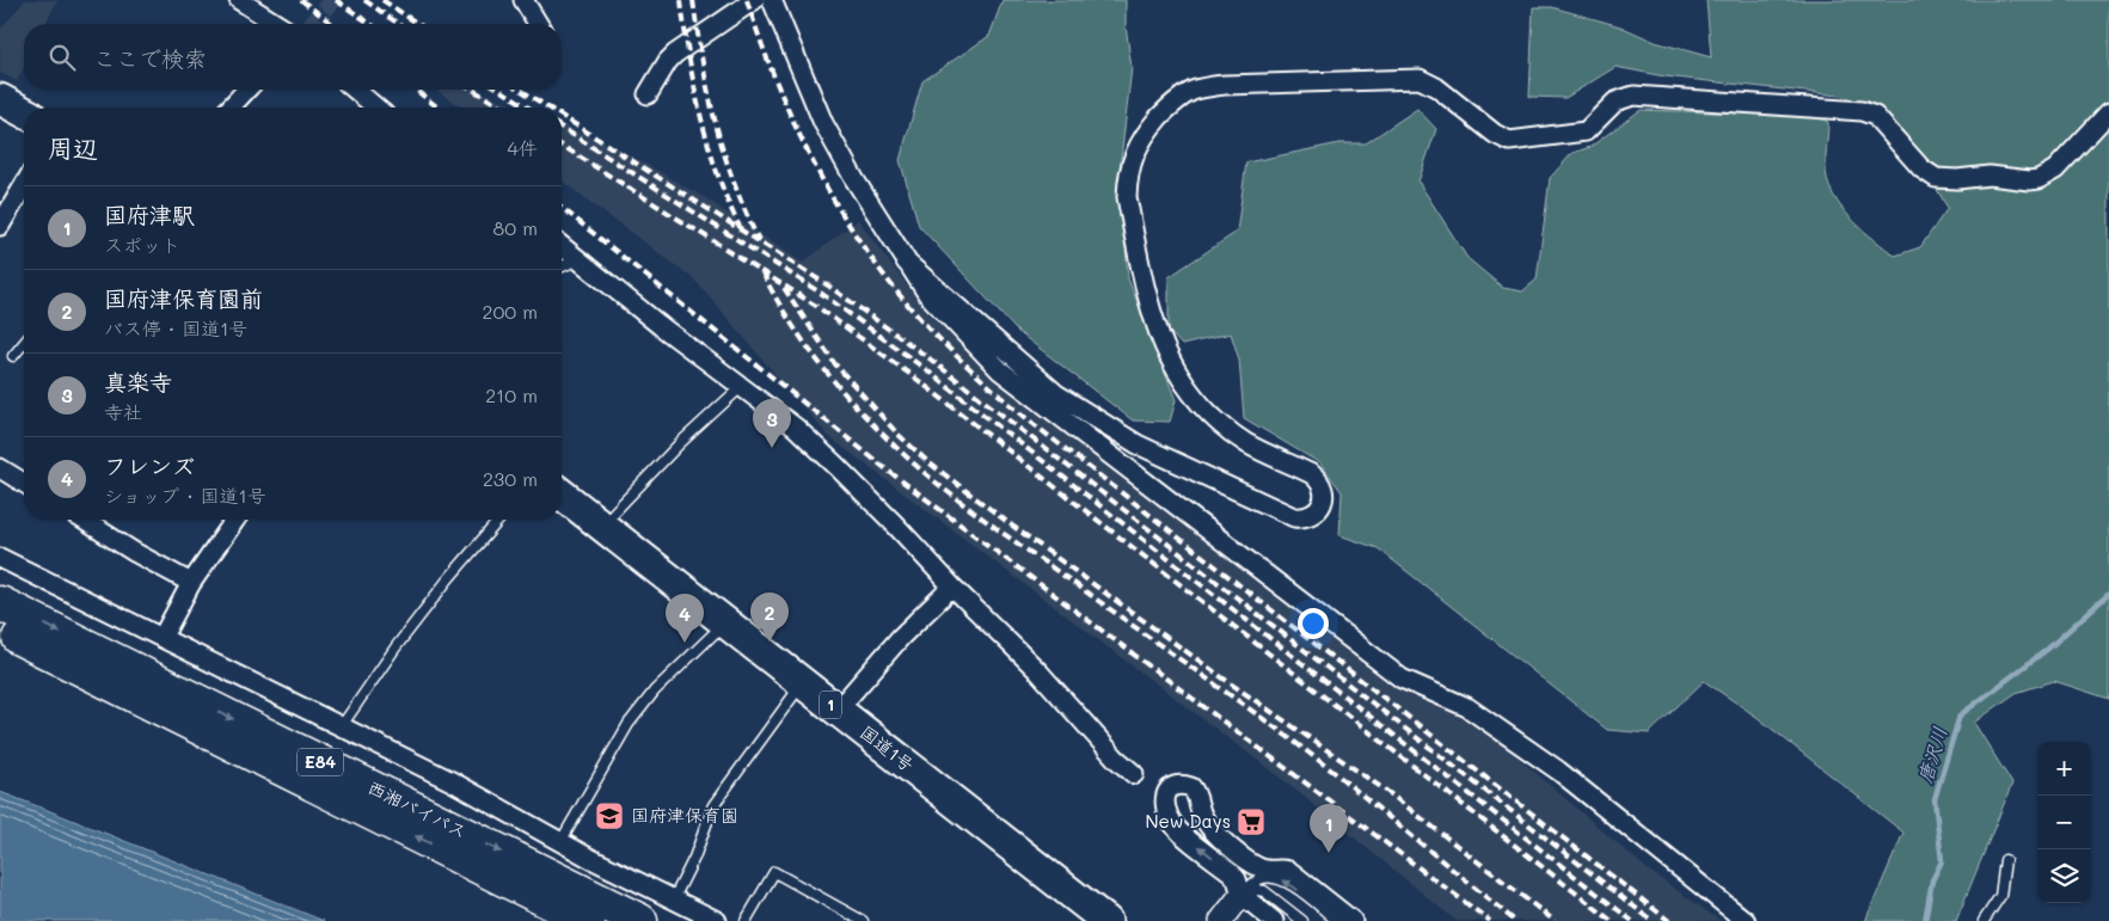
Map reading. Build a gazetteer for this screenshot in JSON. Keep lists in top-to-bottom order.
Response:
{
  "streets": {
    "highway": [
      "1",
      "国道1号",
      "E84",
      "西湘バイパス"
    ]
  },
  "water": ["唐沢川"],
  "places": {
    "school or university": ["国府津保育園"],
    "supermarket": ["New Days"]
  },
  "page": {
    "search": "ここで検索",
    "heading": ["周辺", "4件"],
    "list": [
      {
        "mark": "1",
        "name": "国府津駅",
        "note": "スポット",
        "value": "80 m"
      },
      {
        "mark": "2",
        "name": "国府津保育園前",
        "note": "バス停 · 国道1号",
        "value": "200 m"
      },
      {
        "mark": "3",
        "name": "真楽寺",
        "note": "寺社",
        "value": "210 m"
      },
      {
        "mark": "4",
        "name": "フレンズ",
        "note": "ショップ · 国道1号",
        "value": "230 m"
      }
    ],
    "pins": [
      "3",
      "2",
      "4",
      "1"
    ],
    "map_buttons": ["+", "−"]
  }
}
